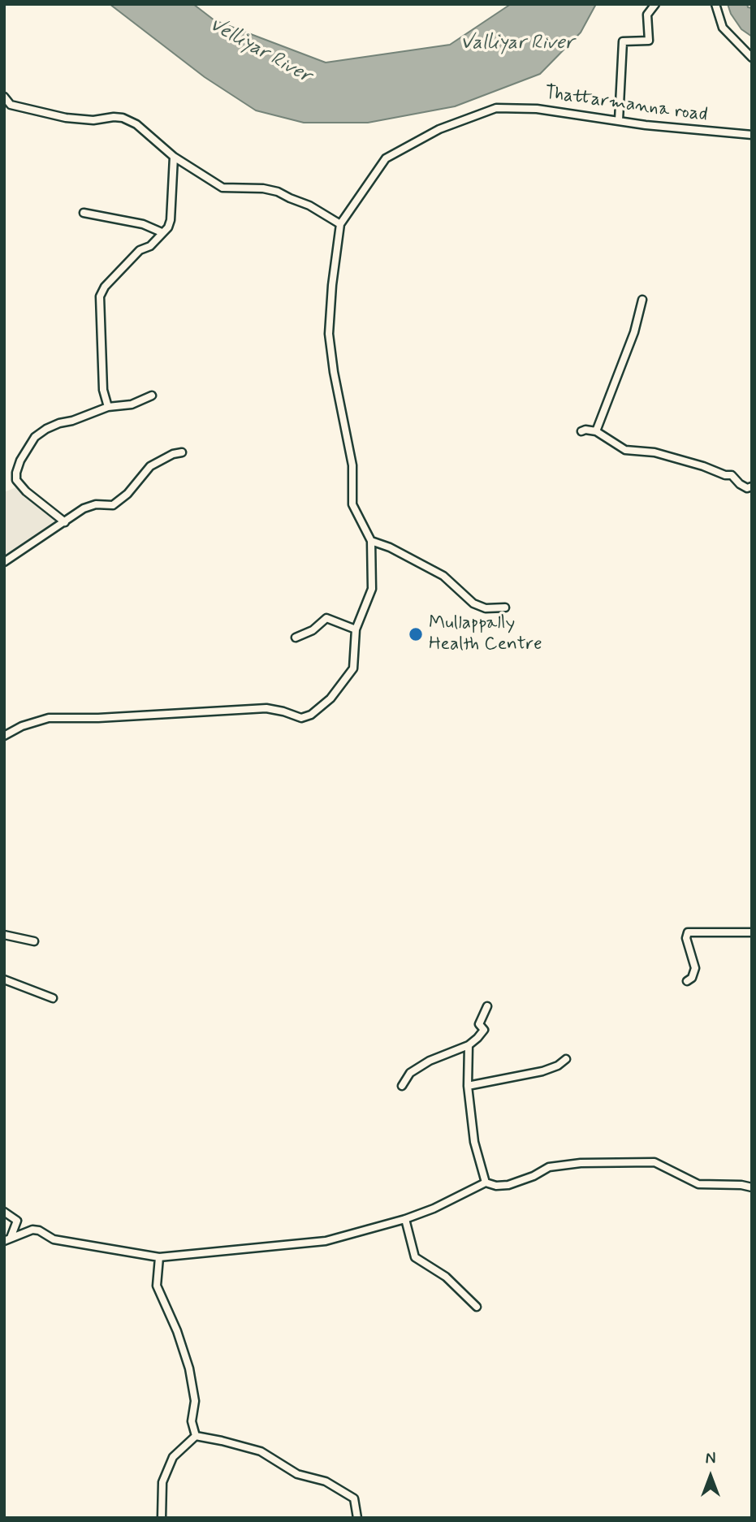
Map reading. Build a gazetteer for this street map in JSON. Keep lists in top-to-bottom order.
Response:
{
  "streets": {
    "street": ["Thattarmanna road"]
  },
  "water": ["Valliyar River", "Velliyar River"],
  "places": ["Mullappally Health Centre"],
  "north": "top"
}
